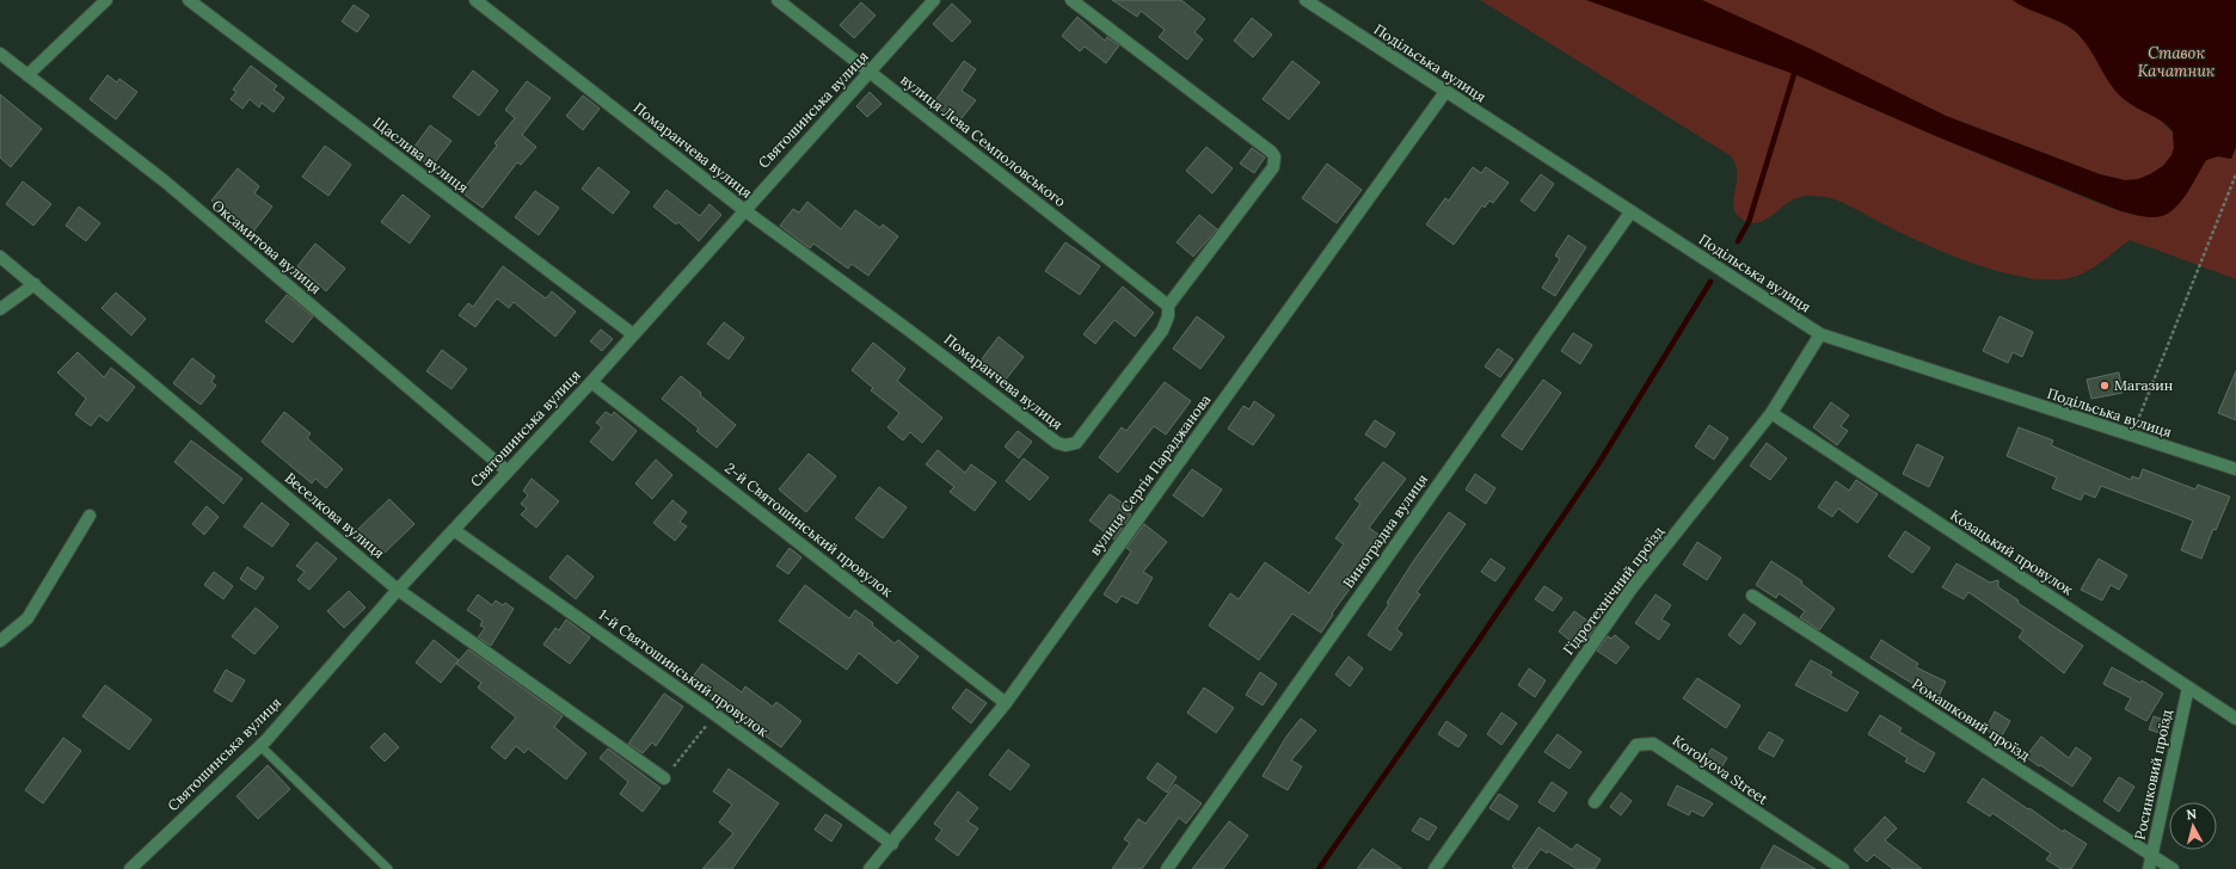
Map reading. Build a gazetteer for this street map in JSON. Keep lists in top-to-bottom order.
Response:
{
  "streets": {
    "street": [
      "Подільська вулиця",
      "Святошинська вулиця",
      "вулиця Лева Семполовського",
      "Помаранчева вулиця",
      "Щаслива вулиця",
      "Оксамитова вулиця",
      "вулиця Сергія Параджанова",
      "Веселкова вулиця",
      "2-й Святошинський провулок",
      "Виноградна вулиця",
      "Козацький провулок",
      "Гідротехнічний проїзд",
      "1-й Святошинський провулок",
      "Ромашковий проїзд",
      "Korolyova Street",
      "Росинковий проїзд"
    ]
  },
  "crossings": [
    ["Подільська вулиця", "вулиця Сергія Параджанова"],
    ["Подільська вулиця", "Виноградна вулиця"],
    ["Подільська вулиця", "Гідротехнічний проїзд"],
    ["Святошинська вулиця", "вулиця Лева Семполовського"],
    ["Святошинська вулиця", "Помаранчева вулиця"],
    ["Святошинська вулиця", "Щаслива вулиця"],
    ["Святошинська вулиця", "Оксамитова вулиця"],
    ["Святошинська вулиця", "Веселкова вулиця"],
    ["Святошинська вулиця", "2-й Святошинський провулок"],
    ["Святошинська вулиця", "1-й Святошинський провулок"],
    ["вулиця Лева Семполовського", "Помаранчева вулиця"],
    ["вулиця Сергія Параджанова", "2-й Святошинський провулок"],
    ["вулиця Сергія Параджанова", "1-й Святошинський провулок"],
    ["Козацький провулок", "Гідротехнічний проїзд"],
    ["Козацький провулок", "Росинковий проїзд"],
    ["Ромашковий проїзд", "Росинковий проїзд"]
  ],
  "water": ["Ставок Качатник"],
  "places": ["Магазин"],
  "north": "top"
}
